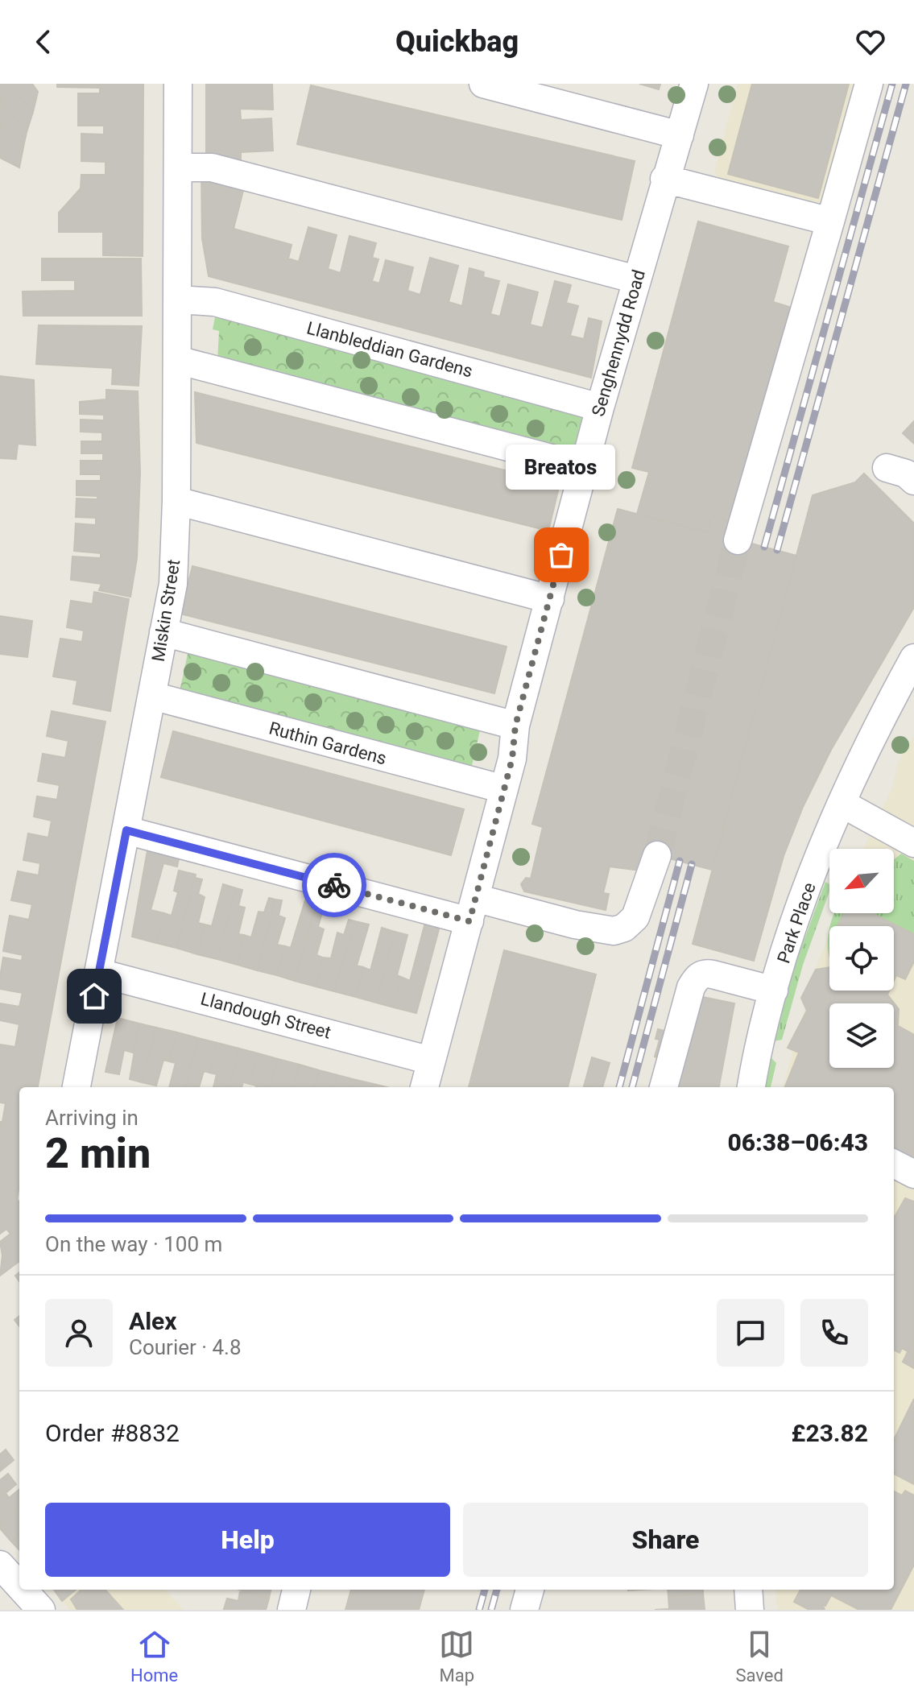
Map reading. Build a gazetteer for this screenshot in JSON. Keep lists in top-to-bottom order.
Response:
{
  "streets": {
    "street": [
      "Senghennydd Road",
      "Llanbleddian Gardens",
      "Miskin Street",
      "Ruthin Gardens",
      "Park Place",
      "Llandough Street"
    ]
  },
  "crossings": [
    ["Senghennydd Road", "Llanbleddian Gardens"],
    ["Senghennydd Road", "Ruthin Gardens"],
    ["Senghennydd Road", "Llandough Street"],
    ["Llanbleddian Gardens", "Miskin Street"],
    ["Miskin Street", "Ruthin Gardens"],
    ["Miskin Street", "Llandough Street"]
  ],
  "places": ["Breatos"],
  "north": "bottom left",
  "page": {
    "header": "Quickbag",
    "bubble": "Breatos",
    "heading": ["2 min", "Arriving in", "06:38–06:43"],
    "panel": [
      "Alex",
      "Courier · 4.8",
      "Order #8832",
      "£23.82"
    ],
    "bar": "On the way · 100 m",
    "buttons": ["Help", "Share"],
    "tabs": ["Home", "Map", "Saved"]
  }
}
